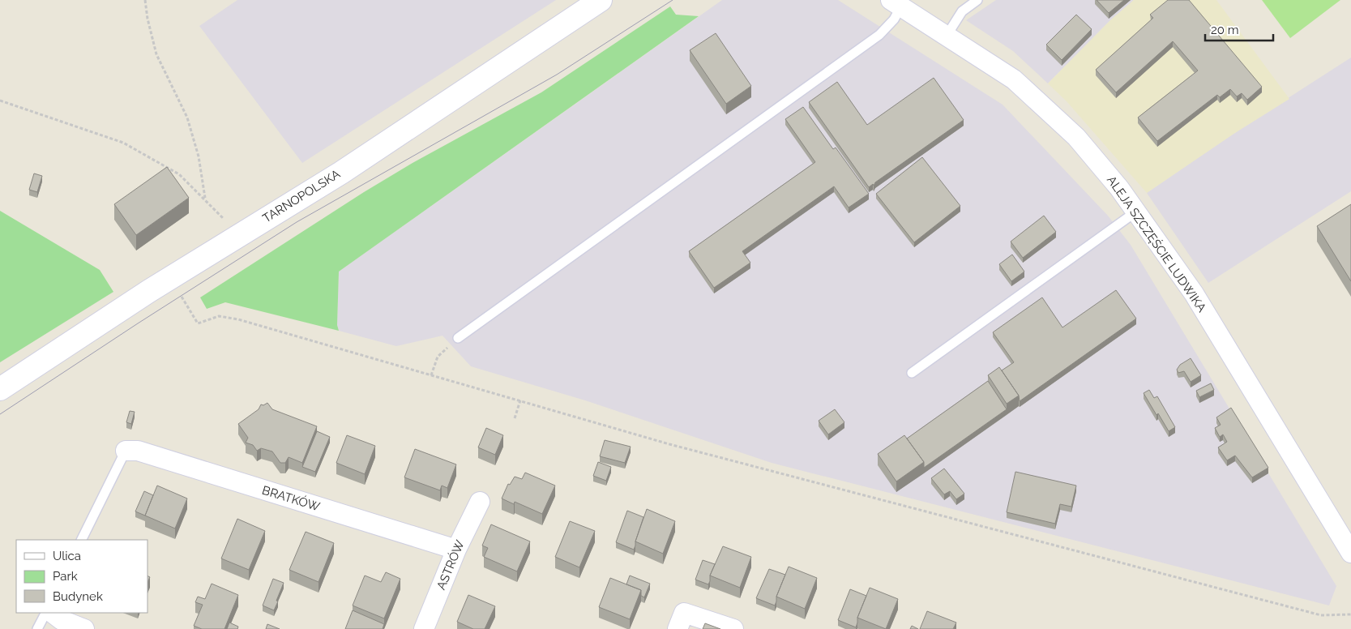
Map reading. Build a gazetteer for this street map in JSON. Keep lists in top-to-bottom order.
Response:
{
  "streets": {
    "main road": ["TARNOPOLSKA"],
    "street": ["ALEJA SZCZĘŚCIE LUDWIKA", "BRATKÓW", "ASTRÓW"]
  },
  "crossings": [
    ["BRATKÓW", "ASTRÓW"]
  ],
  "legend": ["Ulica", "Park", "Budynek"],
  "scale_bar": "20 m"
}
